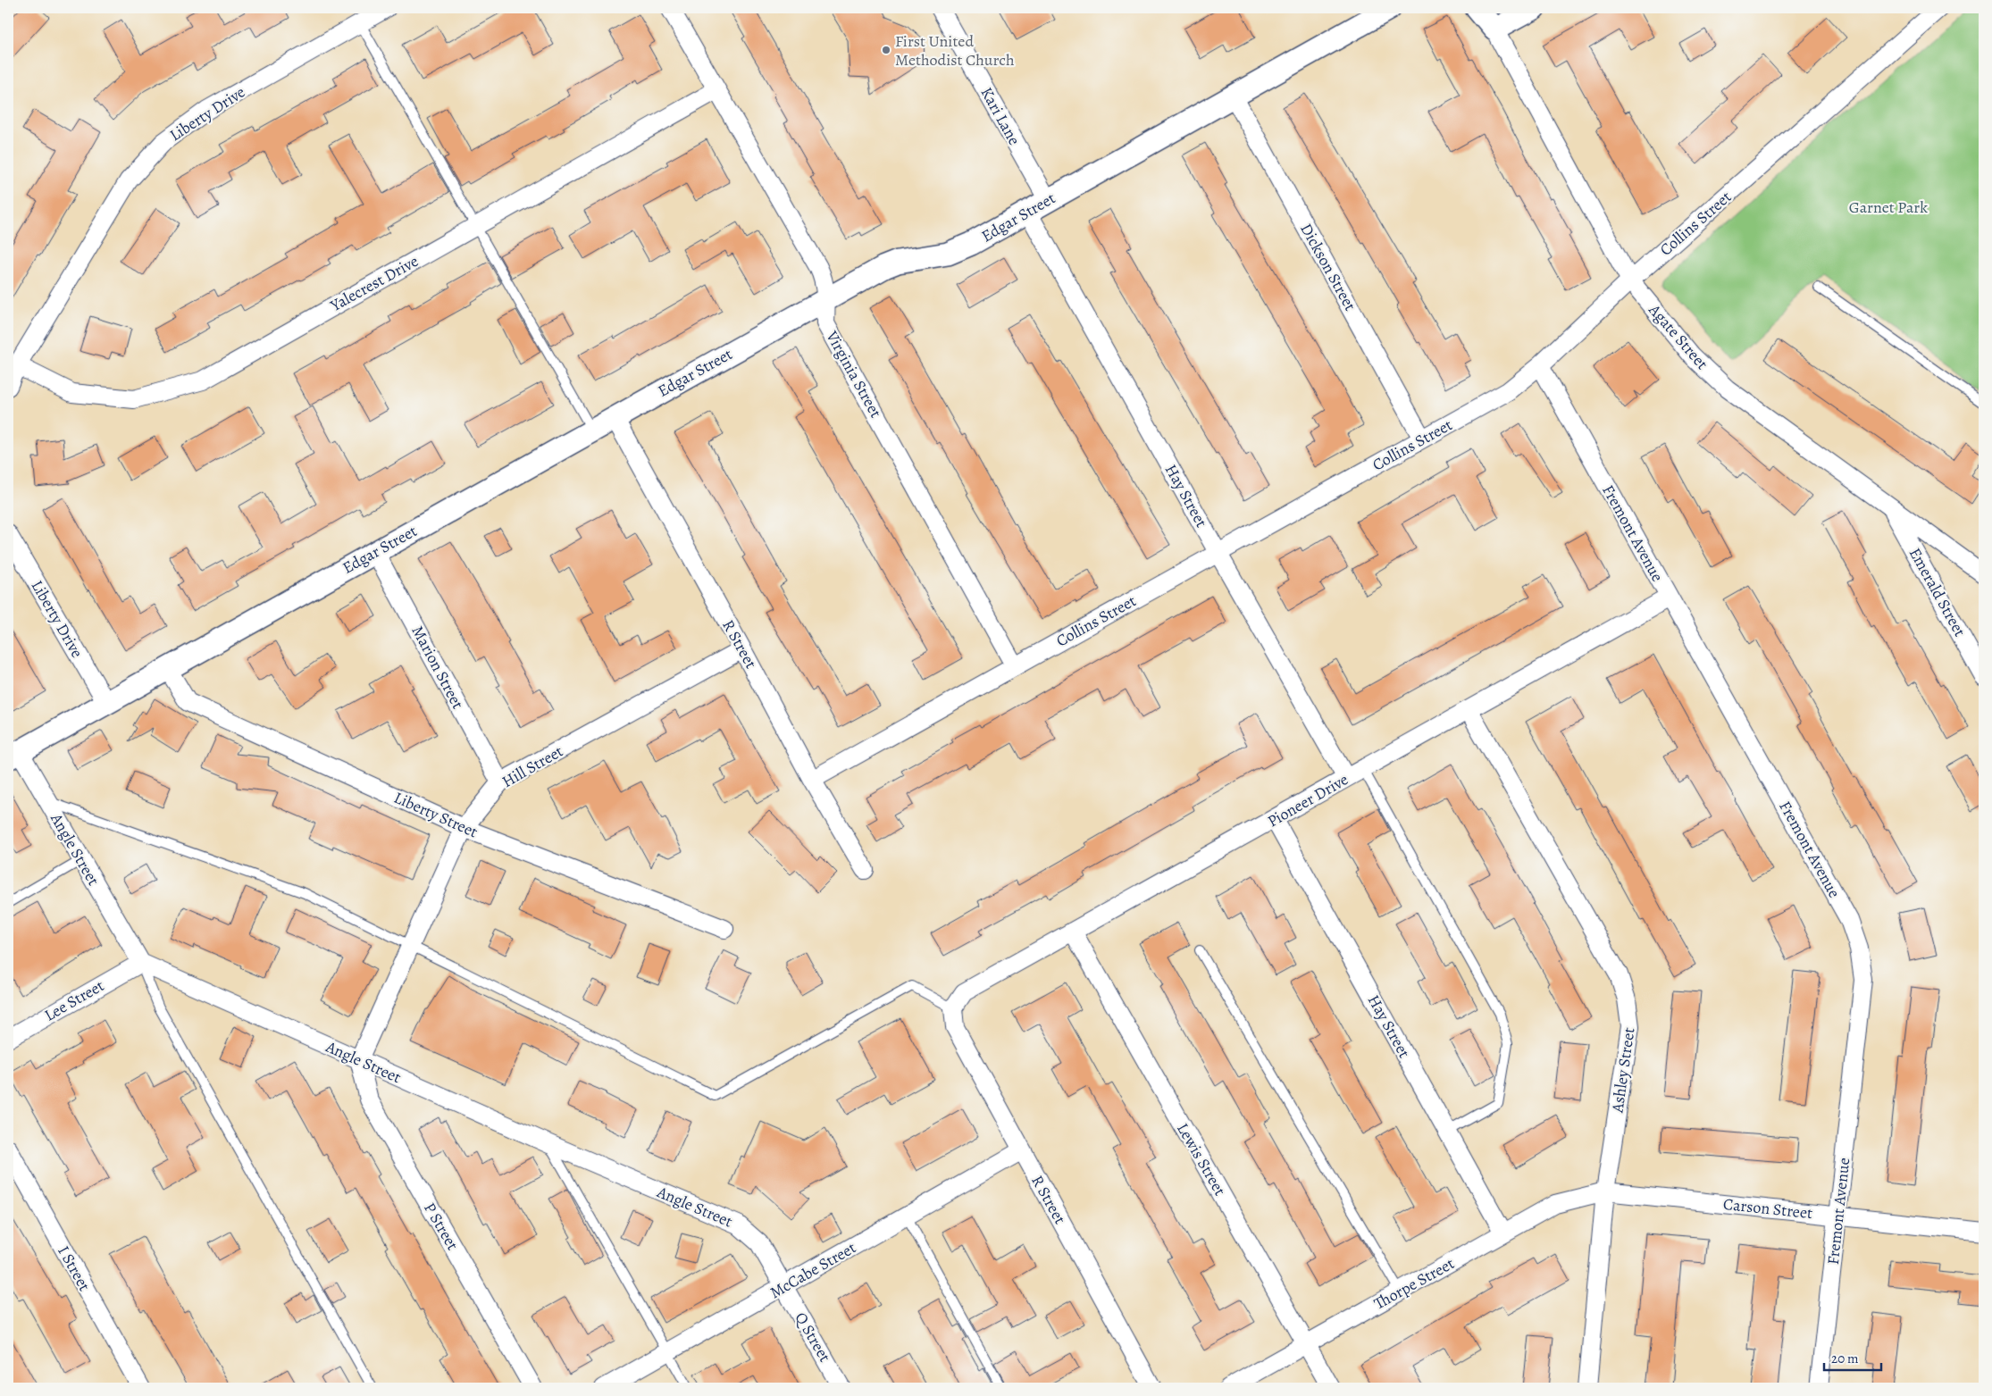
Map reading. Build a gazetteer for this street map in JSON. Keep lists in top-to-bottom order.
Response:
{
  "streets": {
    "street": [
      "Liberty Drive",
      "Kari Lane",
      "Edgar Street",
      "Collins Street",
      "Dickson Street",
      "Yalecrest Drive",
      "Agate Street",
      "Virginia Street",
      "Hay Street",
      "Fremont Avenue",
      "Emerald Street",
      "R Street",
      "Marion Street",
      "Hill Street",
      "Pioneer Drive",
      "Liberty Street",
      "Angle Street",
      "Lee Street",
      "Ashley Street",
      "Lewis Street",
      "Carson Street",
      "P Street",
      "I Street",
      "McCabe Street",
      "Thorpe Street",
      "Q Street"
    ]
  },
  "crossings": [
    ["Liberty Drive", "Edgar Street"],
    ["Liberty Drive", "Yalecrest Drive"],
    ["Kari Lane", "Edgar Street"],
    ["Edgar Street", "Dickson Street"],
    ["Edgar Street", "Virginia Street"],
    ["Edgar Street", "Hay Street"],
    ["Edgar Street", "R Street"],
    ["Edgar Street", "Marion Street"],
    ["Edgar Street", "Liberty Street"],
    ["Edgar Street", "Angle Street"],
    ["Collins Street", "Dickson Street"],
    ["Collins Street", "Agate Street"],
    ["Collins Street", "Virginia Street"],
    ["Collins Street", "Hay Street"],
    ["Collins Street", "Fremont Avenue"],
    ["Collins Street", "R Street"],
    ["Yalecrest Drive", "Virginia Street"],
    ["Agate Street", "Emerald Street"],
    ["Hay Street", "Pioneer Drive"],
    ["Hay Street", "Thorpe Street"],
    ["Fremont Avenue", "Pioneer Drive"],
    ["Fremont Avenue", "Carson Street"],
    ["R Street", "Hill Street"],
    ["R Street", "Pioneer Drive"],
    ["R Street", "McCabe Street"],
    ["Marion Street", "Hill Street"],
    ["Hill Street", "Liberty Street"],
    ["Hill Street", "Angle Street"],
    ["Hill Street", "P Street"],
    ["Pioneer Drive", "Ashley Street"],
    ["Pioneer Drive", "Lewis Street"],
    ["Angle Street", "Lee Street"],
    ["Angle Street", "P Street"],
    ["Angle Street", "McCabe Street"],
    ["Angle Street", "Q Street"],
    ["Ashley Street", "Carson Street"],
    ["Ashley Street", "Thorpe Street"],
    ["Lewis Street", "Thorpe Street"],
    ["Carson Street", "Thorpe Street"],
    ["McCabe Street", "Q Street"]
  ],
  "parks": ["Garnet Park"],
  "places": ["First United Methodist Church"],
  "scale_bar": "20 m"
}
